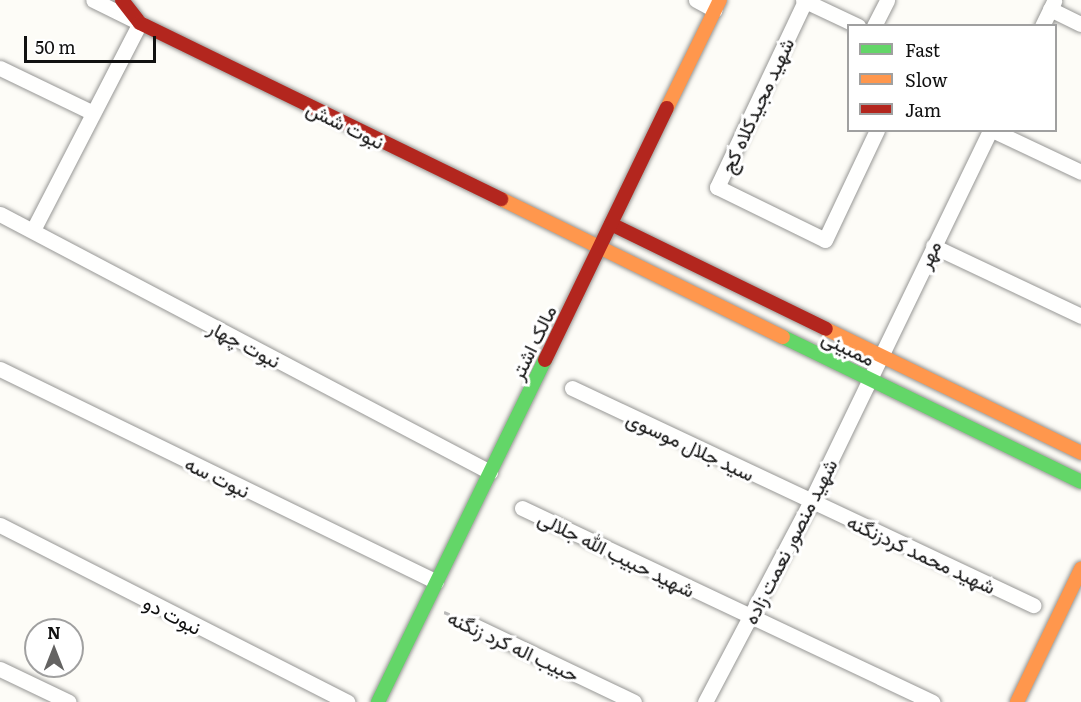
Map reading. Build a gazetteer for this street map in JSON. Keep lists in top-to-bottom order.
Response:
{
  "streets": {
    "street": [
      "شهید مجیدکلاه کج",
      "نبوت شش",
      "مهر",
      "مالک اشتر",
      "نبوت چهار",
      "ممبینی",
      "سید جلال موسوی",
      "نبوت سه",
      "شهید منصور نعمت زاده",
      "شهید حبیب الله جلالی",
      "شهید محمد کردزنگنه",
      "نبوت دو",
      "حبیب اله کرد زنگنه"
    ]
  },
  "crossings": [
    ["نبوت شش", "مالک اشتر"],
    ["نبوت شش", "ممبینی"],
    ["مهر", "ممبینی"],
    ["مهر", "شهید منصور نعمت زاده"],
    ["مالک اشتر", "نبوت چهار"],
    ["مالک اشتر", "ممبینی"],
    ["مالک اشتر", "نبوت سه"],
    ["مالک اشتر", "حبیب اله کرد زنگنه"],
    ["ممبینی", "شهید منصور نعمت زاده"],
    ["سید جلال موسوی", "شهید منصور نعمت زاده"],
    ["سید جلال موسوی", "شهید محمد کردزنگنه"],
    ["شهید منصور نعمت زاده", "شهید حبیب الله جلالی"],
    ["شهید منصور نعمت زاده", "شهید محمد کردزنگنه"]
  ],
  "legend": ["Fast", "Slow", "Jam"],
  "scale_bar": "50 m",
  "north": "top"
}
